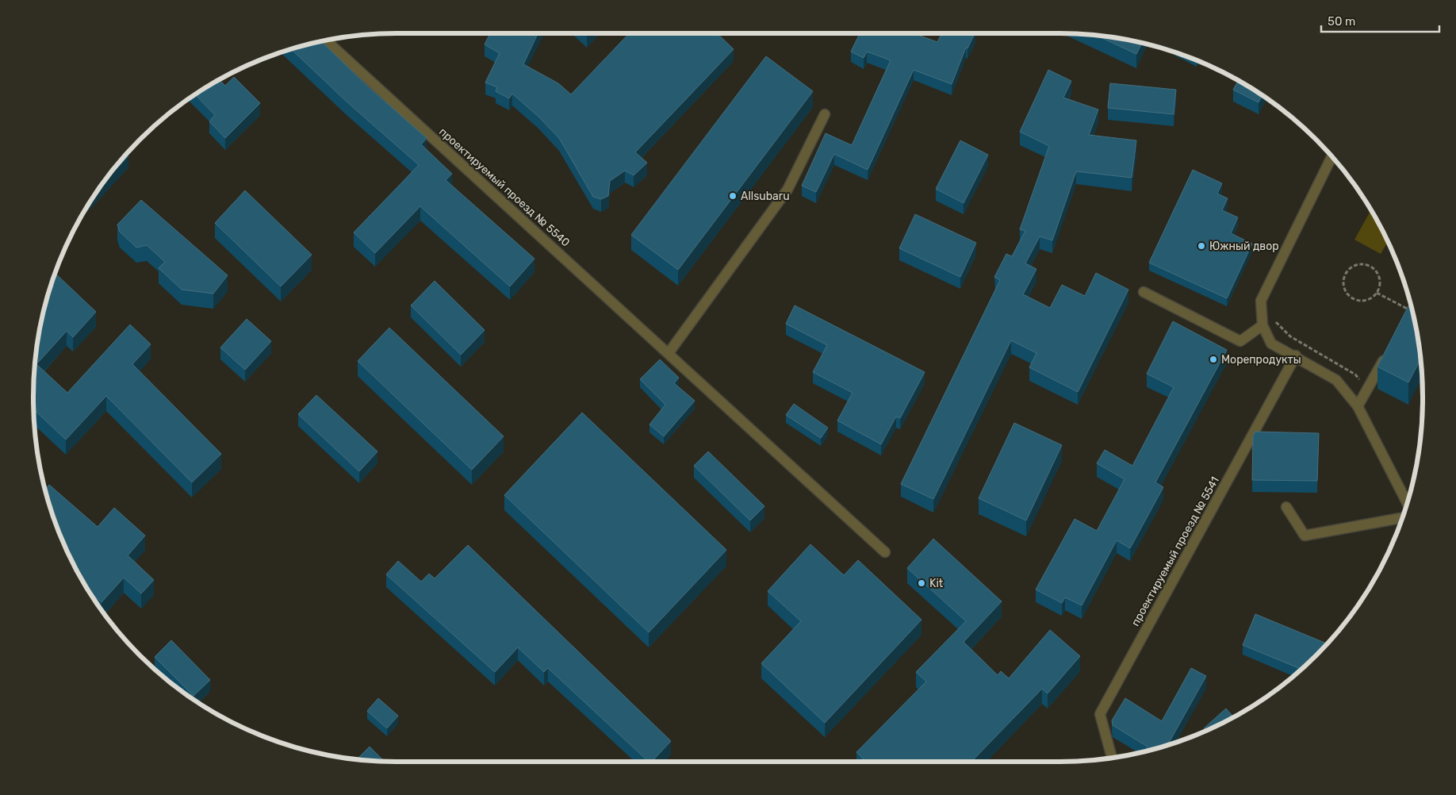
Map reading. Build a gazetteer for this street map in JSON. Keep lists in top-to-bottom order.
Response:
{
  "streets": {
    "street": ["проектируемый проезд № 5540", "проектируемый проезд № 5541"]
  },
  "places": [
    "Allsubaru",
    "Южный двор",
    "Морепродукты",
    "Kit"
  ],
  "scale_bar": "50 m"
}
